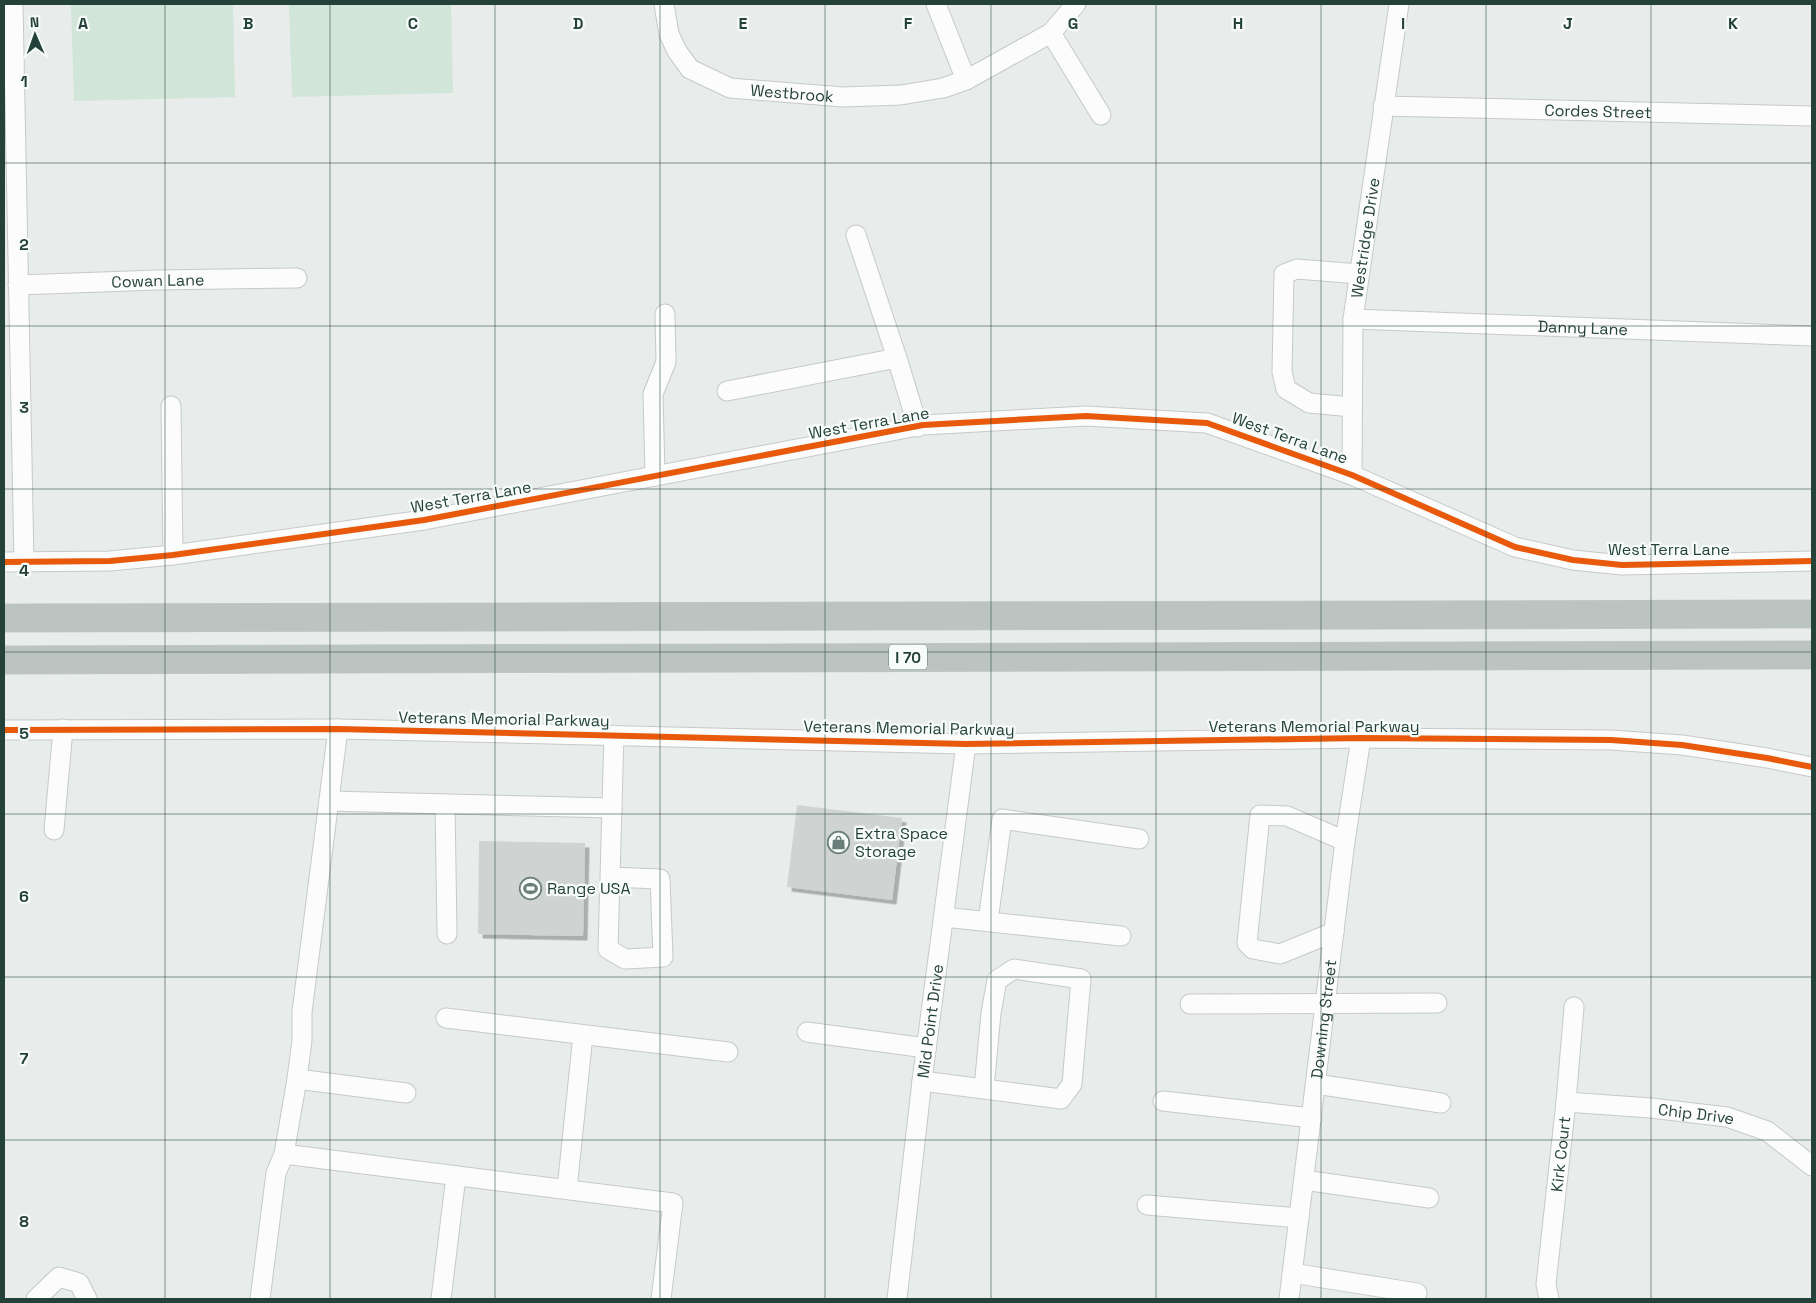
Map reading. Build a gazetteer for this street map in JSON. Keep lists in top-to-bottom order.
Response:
{
  "streets": {
    "highway": ["I 70"],
    "street": [
      "Westbrook",
      "Cordes Street",
      "Westridge Drive",
      "Cowan Lane",
      "Danny Lane",
      "West Terra Lane",
      "Veterans Memorial Parkway",
      "Downing Street",
      "Mid Point Drive",
      "Chip Drive",
      "Kirk Court"
    ]
  },
  "crossings": [
    ["Cordes Street", "Westridge Drive"],
    ["Westridge Drive", "Danny Lane"],
    ["Westridge Drive", "West Terra Lane"],
    ["Veterans Memorial Parkway", "Downing Street"],
    ["Veterans Memorial Parkway", "Mid Point Drive"],
    ["Chip Drive", "Kirk Court"]
  ],
  "places": {
    "shop": ["Extra Space Storage"],
    "sports": ["Range USA"]
  },
  "north": "top",
  "grid": {
    "columns": [
      "A",
      "B",
      "C",
      "D",
      "E",
      "F",
      "G",
      "H",
      "I",
      "J",
      "K"
    ],
    "rows": [
      "1",
      "2",
      "3",
      "4",
      "5",
      "6",
      "7",
      "8"
    ]
  }
}
